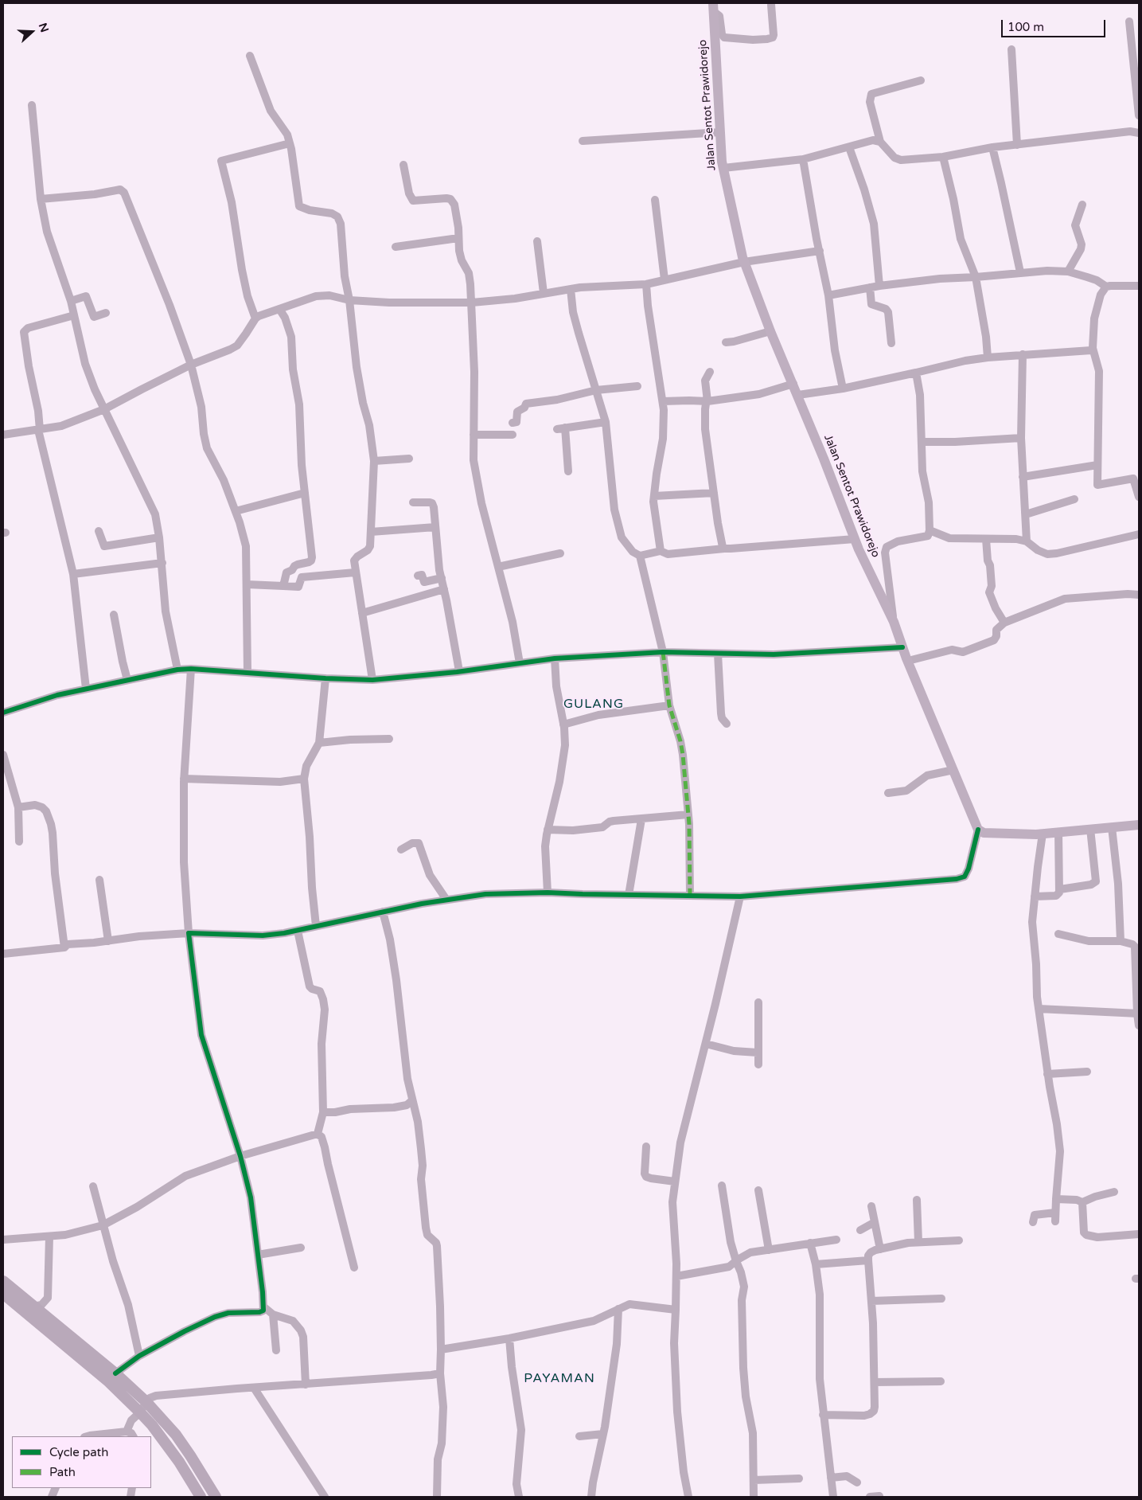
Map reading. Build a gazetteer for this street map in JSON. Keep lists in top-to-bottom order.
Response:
{
  "streets": {
    "main road": ["Jalan Sentot Prawidorejo"]
  },
  "districts": ["GULANG", "PAYAMAN"],
  "legend": ["Cycle path", "Path"],
  "scale_bar": "100 m",
  "north": "right"
}
